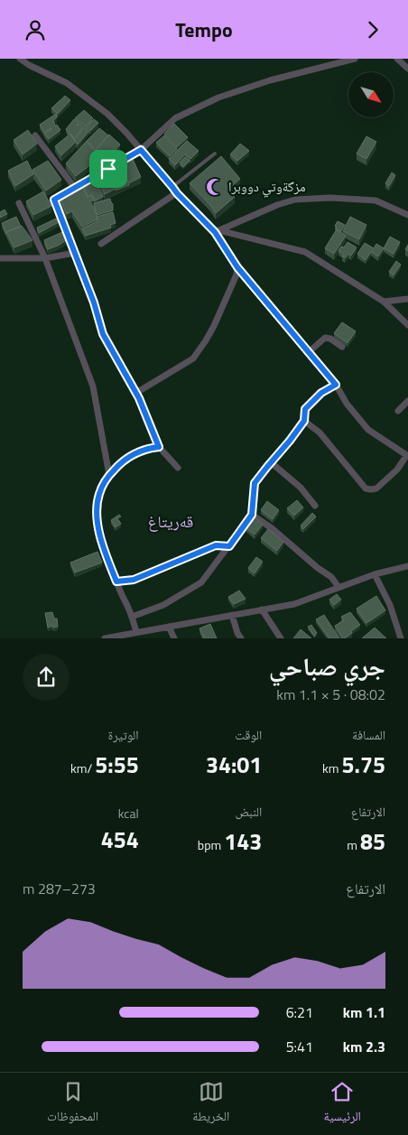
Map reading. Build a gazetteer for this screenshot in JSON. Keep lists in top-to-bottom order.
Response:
{
  "districts": ["قەریتاغ"],
  "places": {
    "mosque": ["مزگةوتي دووبرا"]
  },
  "north": "bottom right",
  "page": {
    "header": "Tempo",
    "heading": ["جري صباحي", "08:02 · 5 × 1.1 km"],
    "stats": [
      ["المسافة", "5.75 km"],
      ["الوقت", "34:01"],
      ["الوتيرة", "5:55 /km"],
      ["الارتفاع", "85 m"],
      ["النبض", "143 bpm"],
      ["kcal", "454"]
    ],
    "chart": ["الارتفاع", "273–287 m"],
    "list": [
      {
        "name": "1.1 km",
        "note": "6:21"
      },
      {
        "name": "2.3 km",
        "note": "5:41"
      }
    ],
    "tabs": ["الرئيسية", "الخريطة", "المحفوظات"]
  }
}
